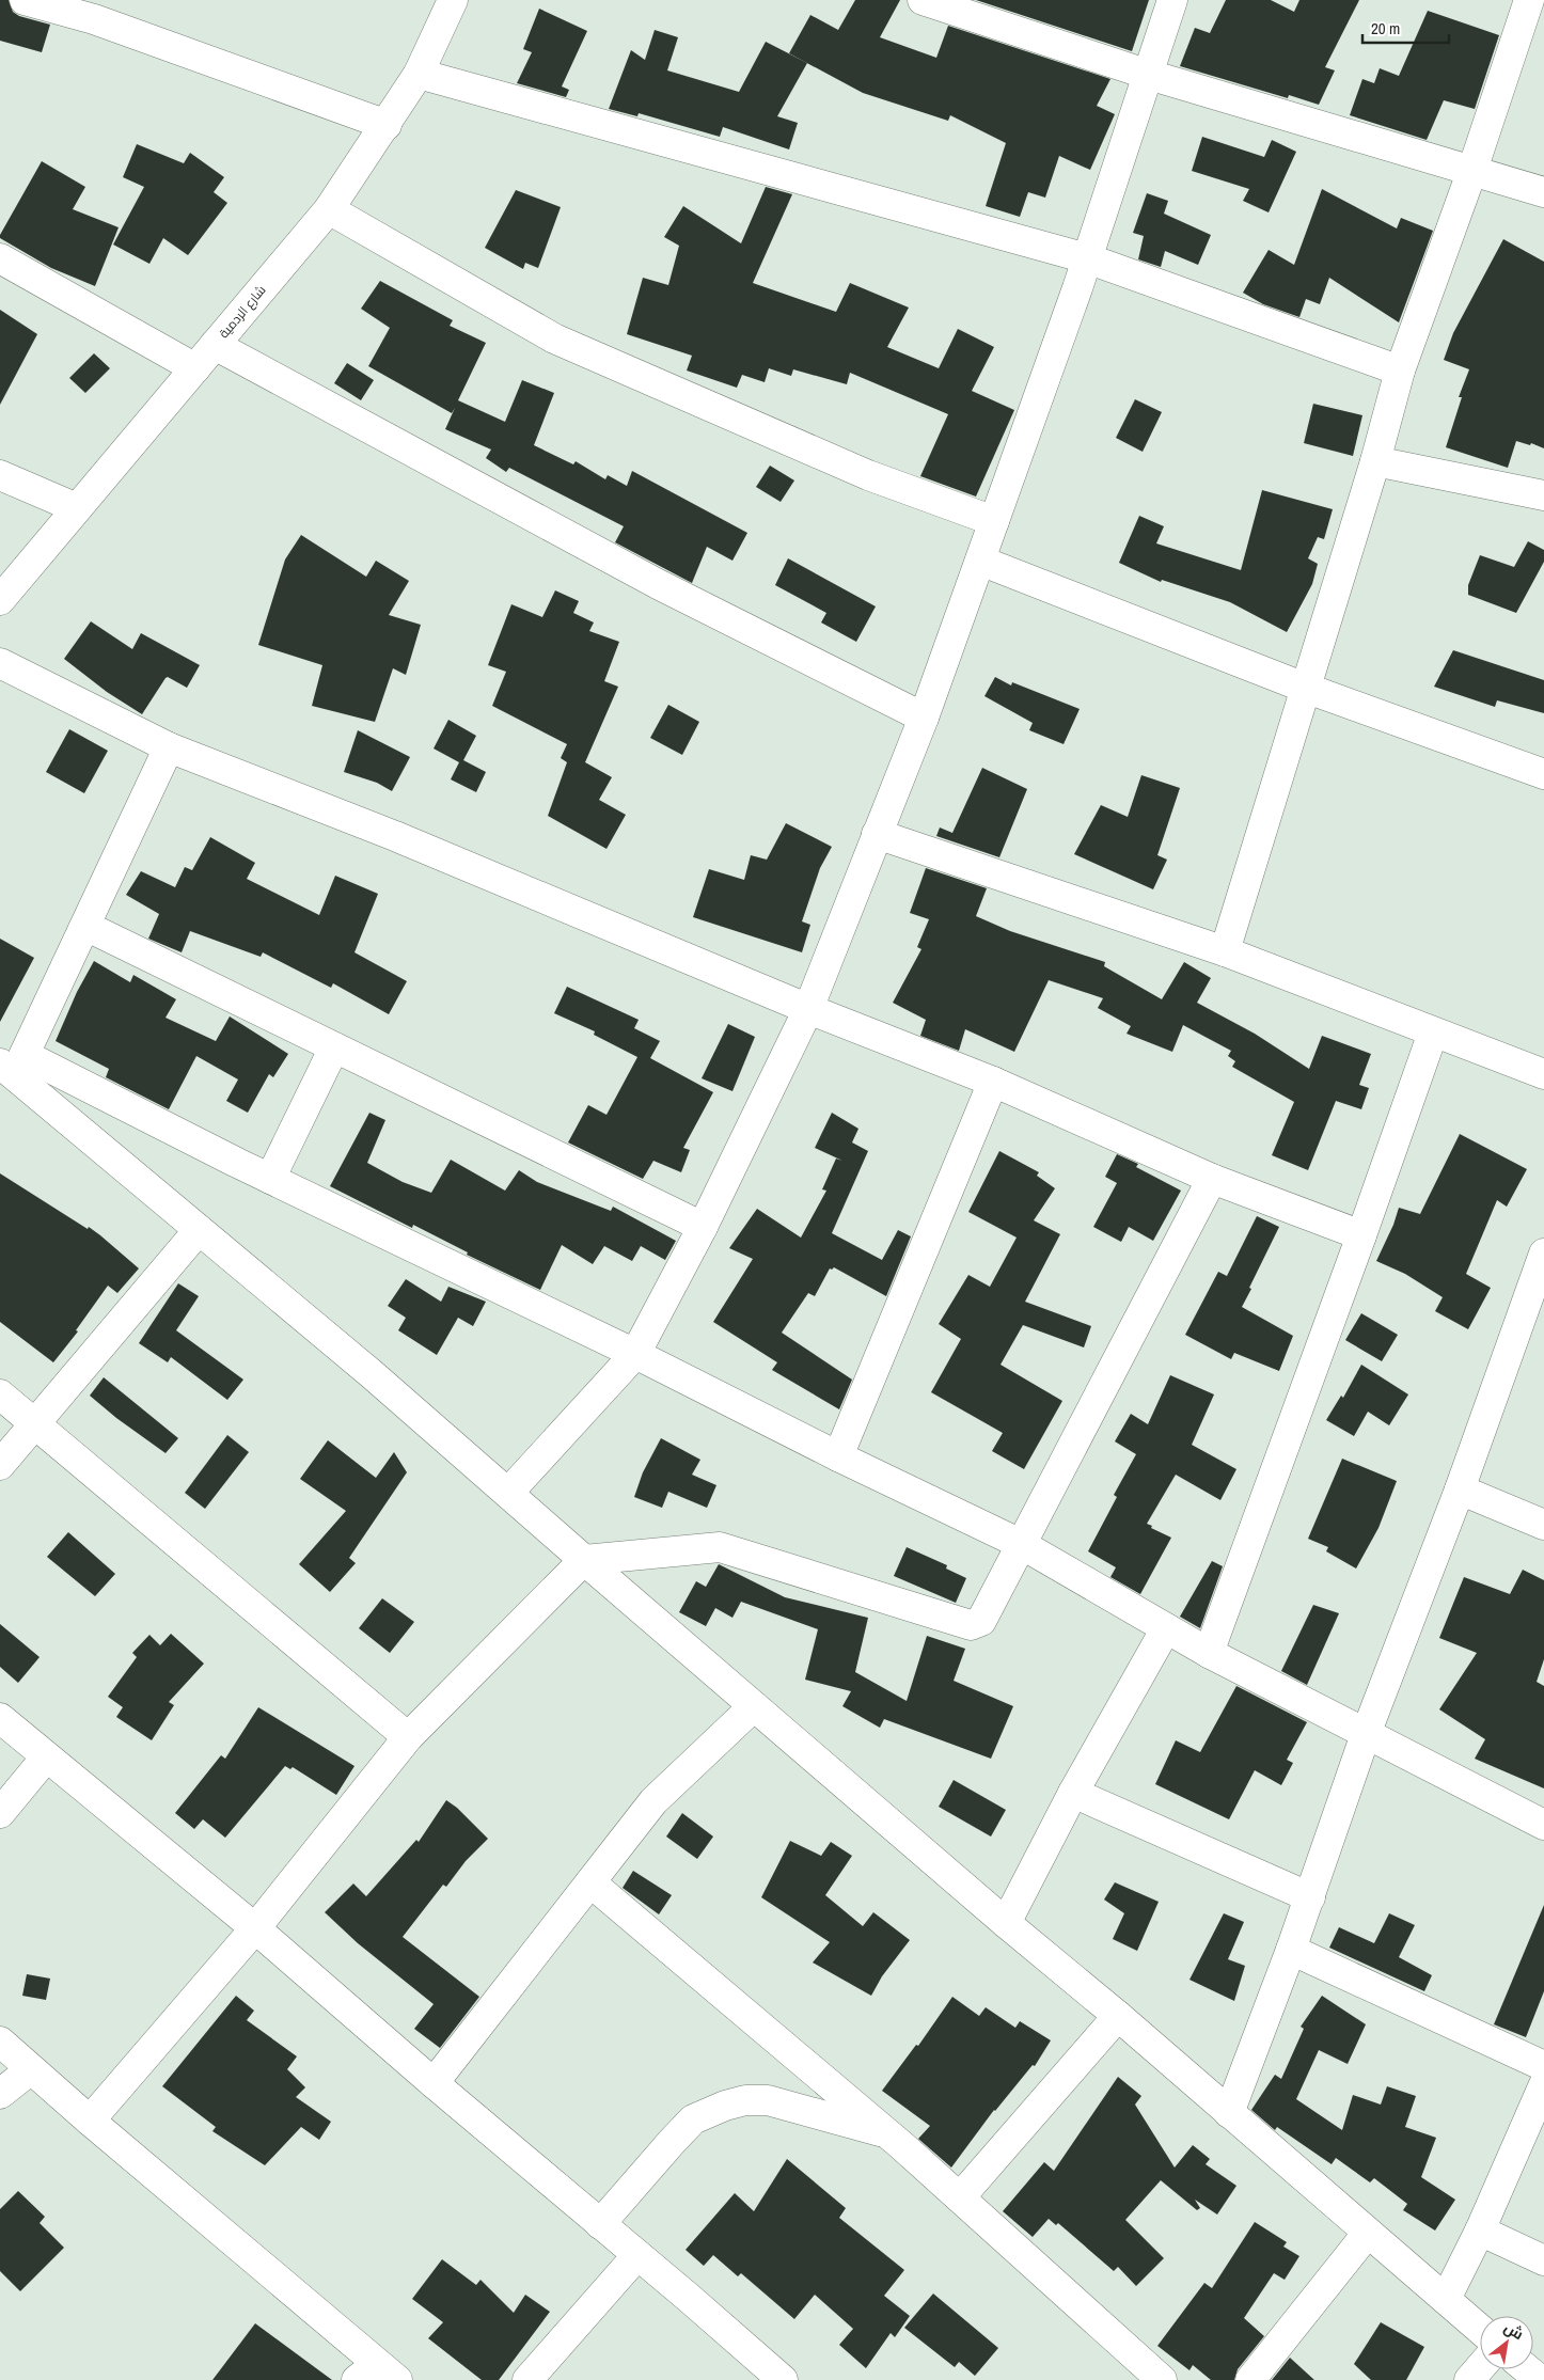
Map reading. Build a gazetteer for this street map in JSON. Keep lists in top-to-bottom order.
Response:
{
  "streets": {
    "street": ["شارع الردمية"]
  },
  "scale_bar": "20 m",
  "north": "top right"
}
